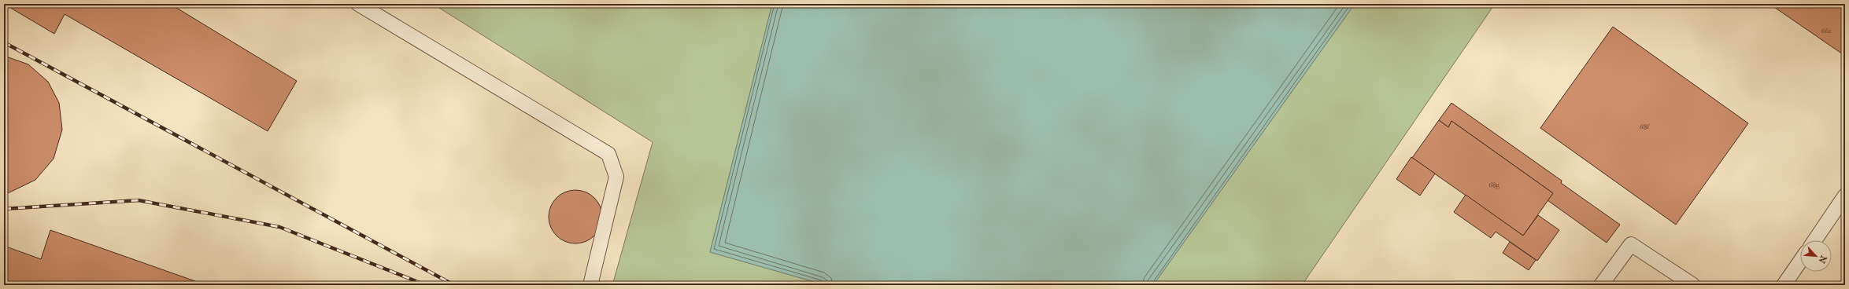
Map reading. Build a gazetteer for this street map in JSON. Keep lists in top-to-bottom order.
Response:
{
  "house_numbers": ["66e", "68f", "68g"],
  "north": "bottom right"
}
